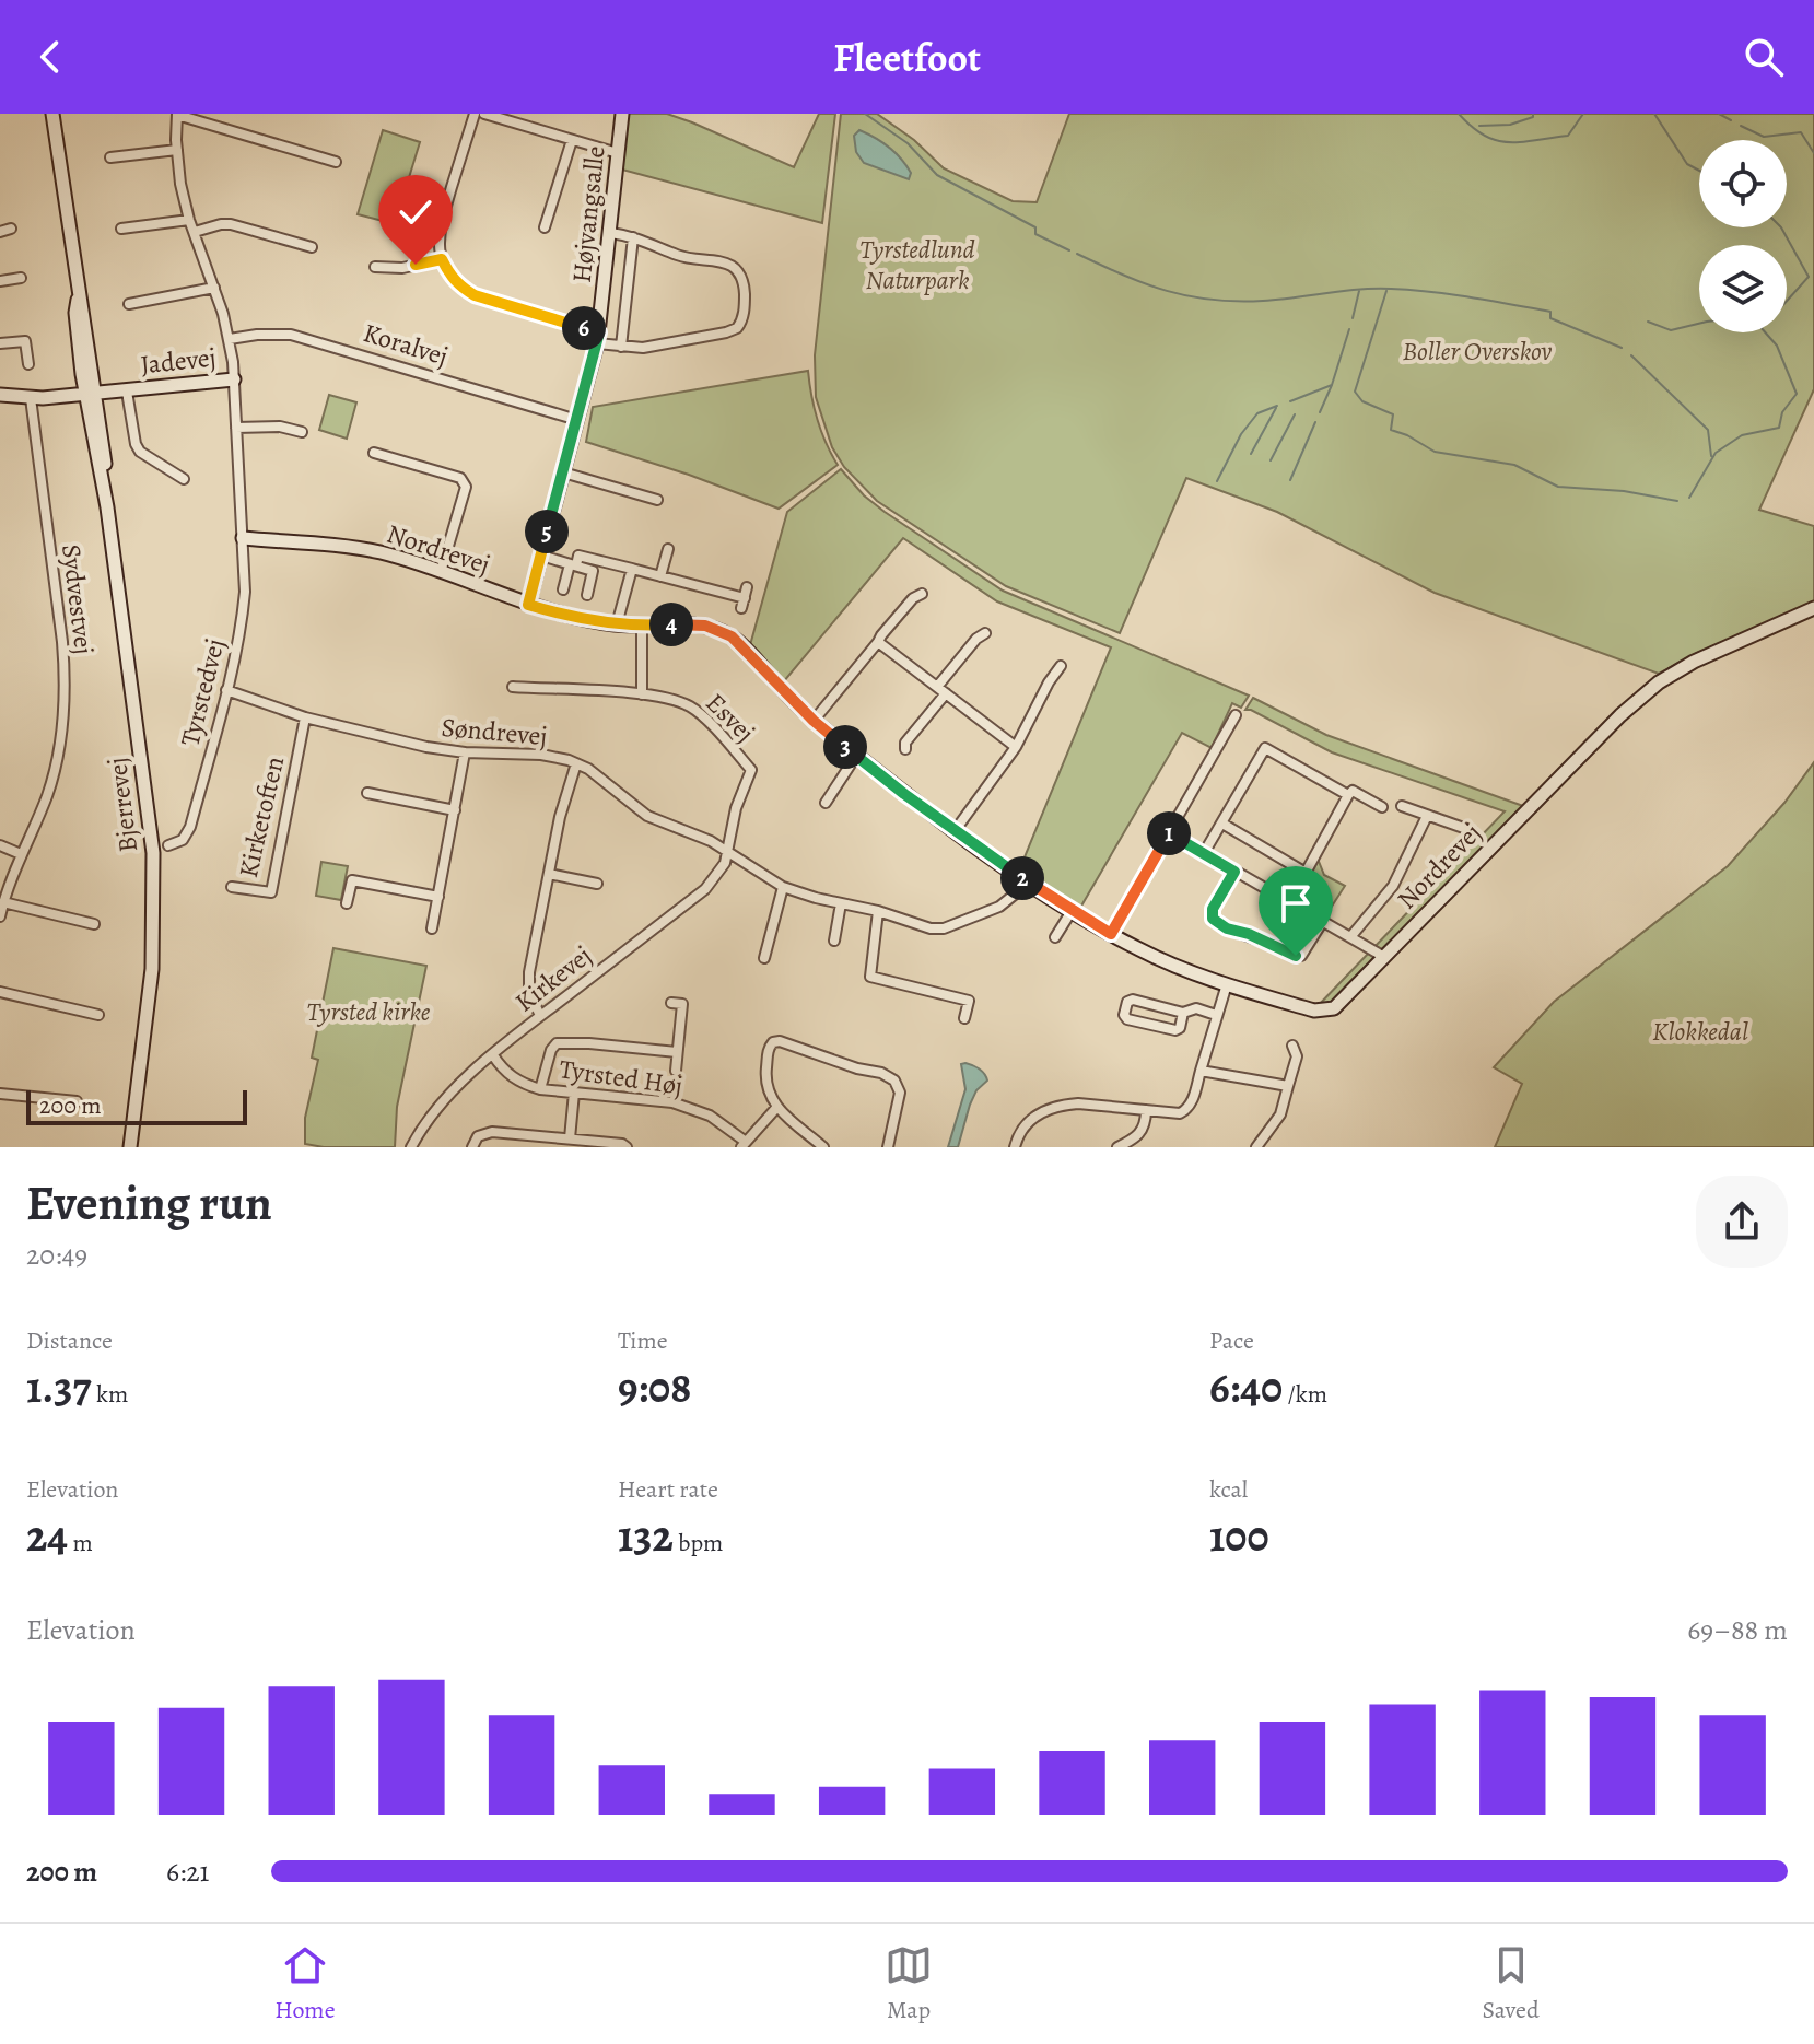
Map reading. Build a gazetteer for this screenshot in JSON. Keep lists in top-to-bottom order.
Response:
{
  "streets": {
    "street": [
      "Højvangsalle",
      "Koralvej",
      "Jadevej",
      "Nordrevej",
      "Sydvestvej",
      "Tyrstedvej",
      "Esvej",
      "Søndrevej",
      "Bjerrevej",
      "Kirketoften",
      "Kirkevej",
      "Tyrsted Høj"
    ]
  },
  "crossings": [
    ["Højvangsalle", "Nordrevej"],
    ["Koralvej", "Tyrstedvej"],
    ["Jadevej", "Sydvestvej"],
    ["Jadevej", "Tyrstedvej"],
    ["Jadevej", "Bjerrevej"],
    ["Nordrevej", "Tyrstedvej"],
    ["Tyrstedvej", "Søndrevej"],
    ["Esvej", "Søndrevej"],
    ["Esvej", "Kirkevej"],
    ["Søndrevej", "Kirketoften"],
    ["Søndrevej", "Kirkevej"],
    ["Kirkevej", "Tyrsted Høj"]
  ],
  "parks": [
    "Tyrstedlund Naturpark",
    "Boller Overskov",
    "Tyrsted kirke",
    "Klokkedal"
  ],
  "scale_bar": "200 m",
  "page": {
    "header": "Fleetfoot",
    "pins": [
      "6",
      "5",
      "4",
      "3",
      "1",
      "2"
    ],
    "scale": "200 m",
    "heading": ["Evening run", "20:49"],
    "stats": [
      ["Distance", "1.37 km"],
      ["Time", "9:08"],
      ["Pace", "6:40 /km"],
      ["Elevation", "24 m"],
      ["Heart rate", "132 bpm"],
      ["kcal", "100"]
    ],
    "chart": ["Elevation", "69–88 m"],
    "list": [
      {
        "name": "200 m",
        "note": "6:21"
      }
    ],
    "tabs": ["Home", "Map", "Saved"]
  }
}
